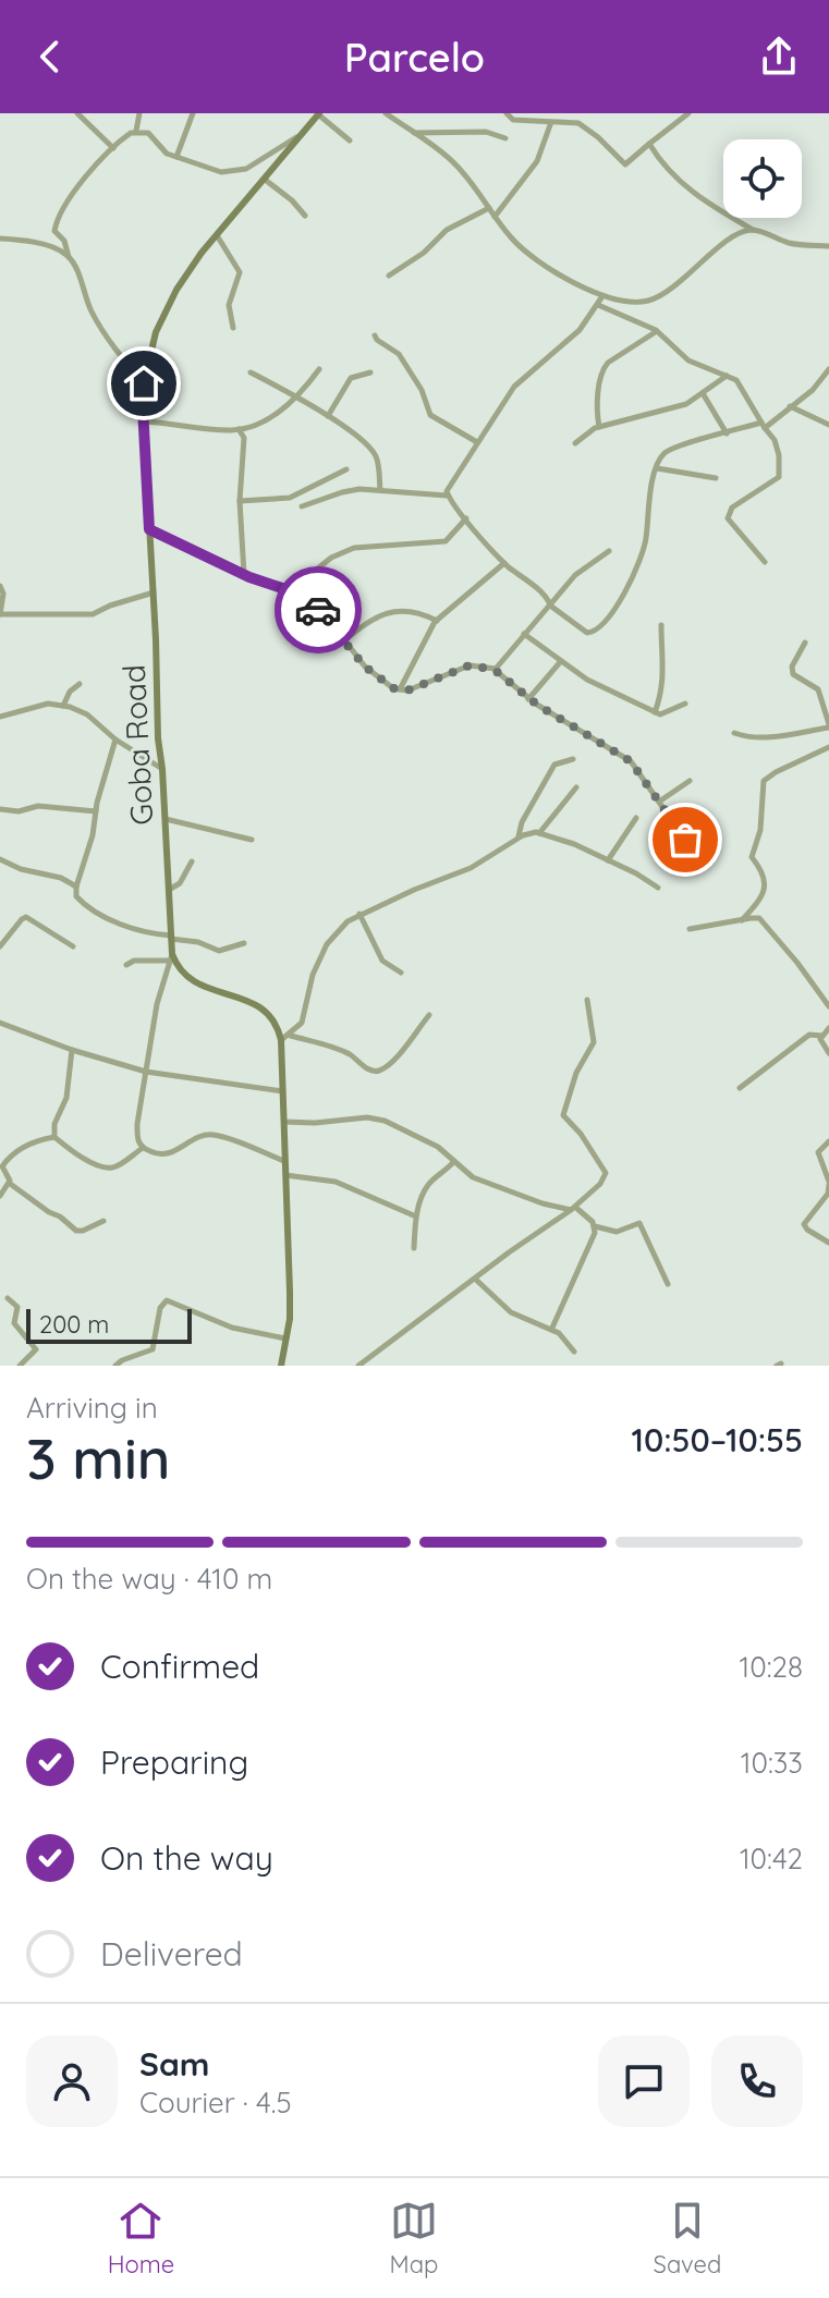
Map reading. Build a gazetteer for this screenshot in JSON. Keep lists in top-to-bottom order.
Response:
{
  "streets": {
    "main road": ["Goba Road"]
  },
  "scale_bar": "200 m",
  "page": {
    "header": "Parcelo",
    "scale": "200 m",
    "heading": ["3 min", "Arriving in", "10:50–10:55"],
    "panel": ["Sam", "Courier · 4.5"],
    "bar": "On the way · 410 m",
    "list": [
      ["Confirmed", "10:28"],
      ["Preparing", "10:33"],
      ["On the way", "10:42"],
      "Delivered"
    ],
    "tabs": ["Home", "Map", "Saved"]
  }
}
